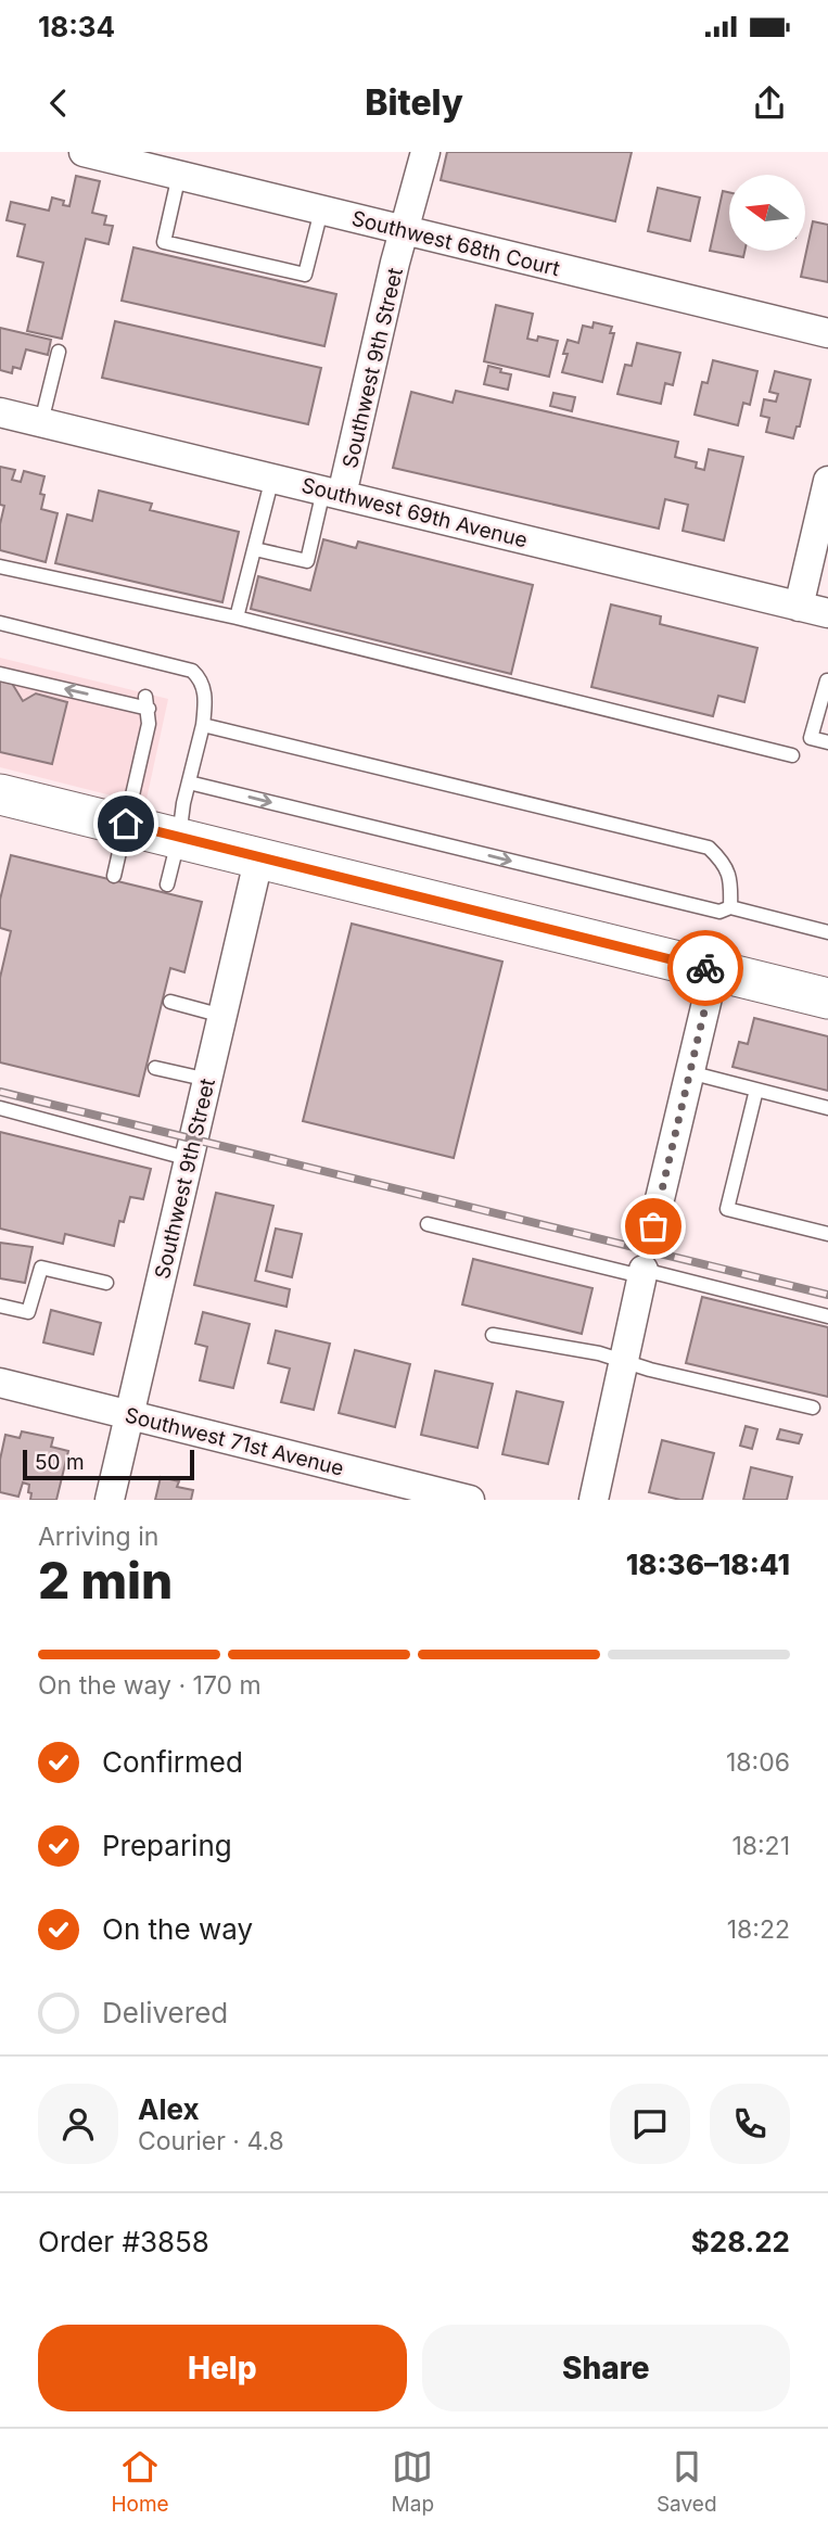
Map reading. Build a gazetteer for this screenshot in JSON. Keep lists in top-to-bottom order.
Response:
{
  "streets": {
    "street": [
      "Southwest 68th Court",
      "Southwest 9th Street",
      "Southwest 69th Avenue",
      "Southwest 71st Avenue"
    ]
  },
  "crossings": [
    ["Southwest 68th Court", "Southwest 9th Street"],
    ["Southwest 9th Street", "Southwest 69th Avenue"],
    ["Southwest 9th Street", "Southwest 71st Avenue"]
  ],
  "scale_bar": "50 m",
  "north": "left",
  "page": {
    "status": "18:34",
    "header": "Bitely",
    "scale": "50 m",
    "heading": ["2 min", "Arriving in", "18:36–18:41"],
    "panel": [
      "Alex",
      "Courier · 4.8",
      "Order #3858",
      "$28.22"
    ],
    "bar": "On the way · 170 m",
    "list": [
      ["Confirmed", "18:06"],
      ["Preparing", "18:21"],
      ["On the way", "18:22"],
      "Delivered"
    ],
    "buttons": ["Help", "Share"],
    "tabs": ["Home", "Map", "Saved"]
  }
}
